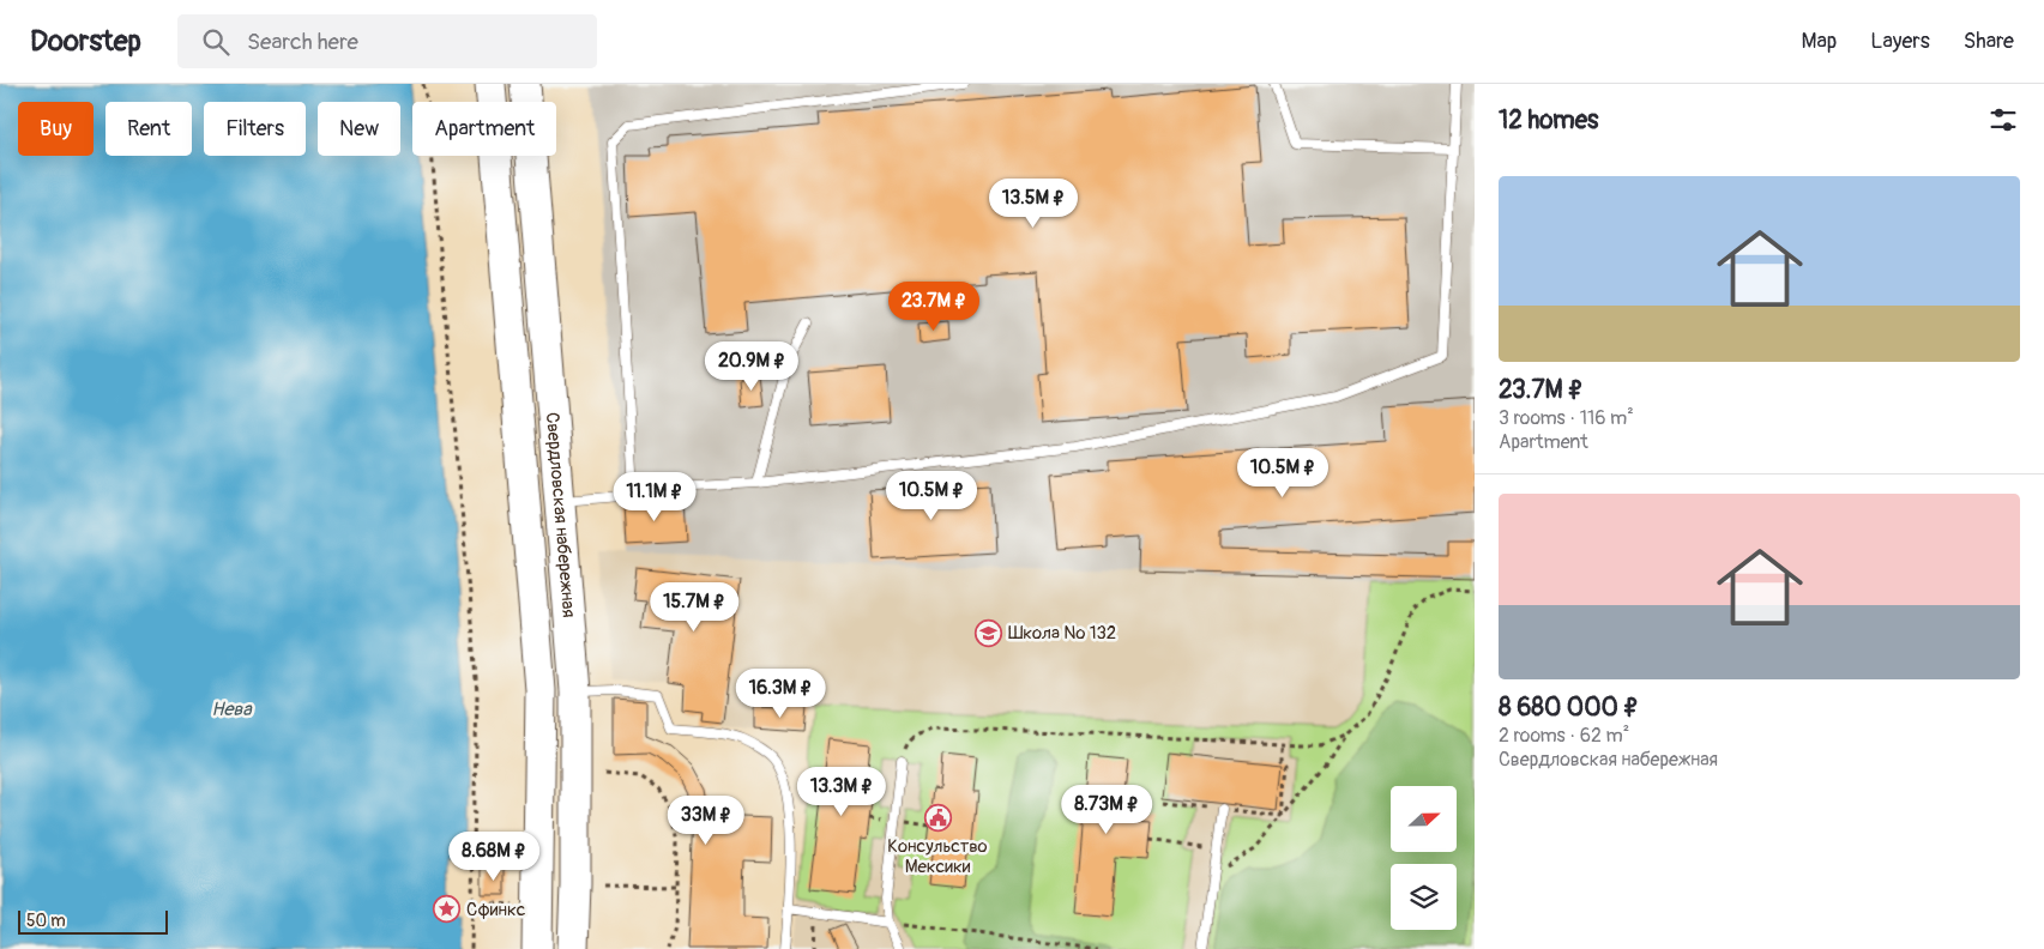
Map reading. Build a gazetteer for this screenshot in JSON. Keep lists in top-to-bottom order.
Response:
{
  "streets": {
    "main road": ["Свердловская набережная"]
  },
  "water": ["Нева"],
  "places": {
    "school or university": ["Школа № 132"],
    "public building": ["Консульство Мексики"],
    "place": ["Сфинкс"]
  },
  "scale_bar": "50 m",
  "north": "right",
  "page": {
    "header": "Doorstep",
    "search": "Search here",
    "nav": ["Map", "Layers", "Share"],
    "heading": "12 homes",
    "chip": [
      "Buy",
      "Rent",
      "Filters",
      "New",
      "Apartment"
    ],
    "list": [
      {
        "name": "23.7M ₽",
        "note": "3 rooms · 116 m² · Apartment"
      },
      {
        "name": "8 680 000 ₽",
        "note": "2 rooms · 62 m² · Свердловская набережная"
      }
    ],
    "price": [
      "13.5M ₽",
      "23.7M ₽",
      "20.9M ₽",
      "10.5M ₽",
      "10.5M ₽",
      "11.1M ₽",
      "15.7M ₽",
      "16.3M ₽",
      "13.3M ₽",
      "8.73M ₽",
      "33M ₽",
      "8.68M ₽"
    ],
    "scale": "50 m"
  }
}
